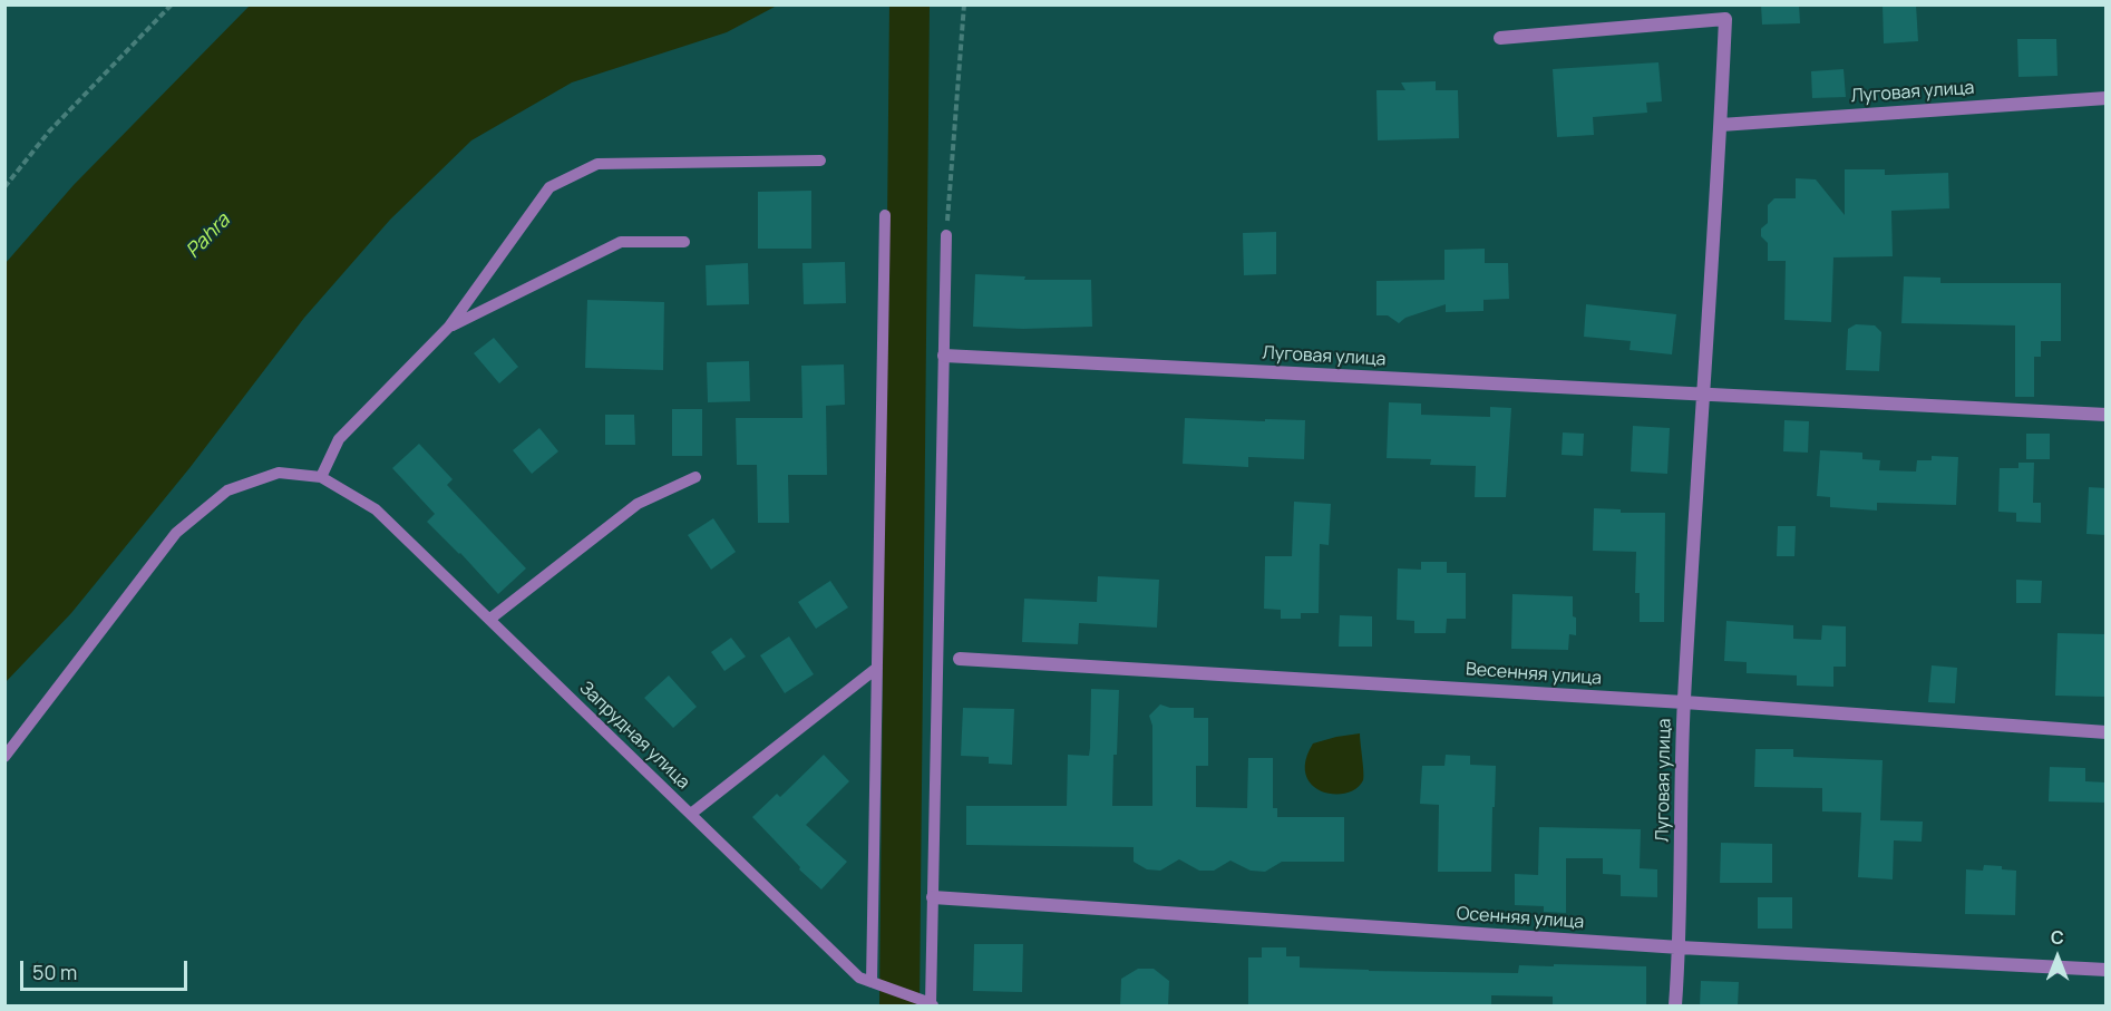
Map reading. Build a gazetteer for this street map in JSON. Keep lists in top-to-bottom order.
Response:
{
  "streets": {
    "street": ["Луговая улица", "Весенняя улица", "Осенняя улица"],
    "lane": ["Запрудная улица"]
  },
  "crossings": [
    ["Луговая улица", "Весенняя улица"],
    ["Луговая улица", "Осенняя улица"]
  ],
  "water": ["Pahra"],
  "scale_bar": "50 m",
  "north": "top"
}
